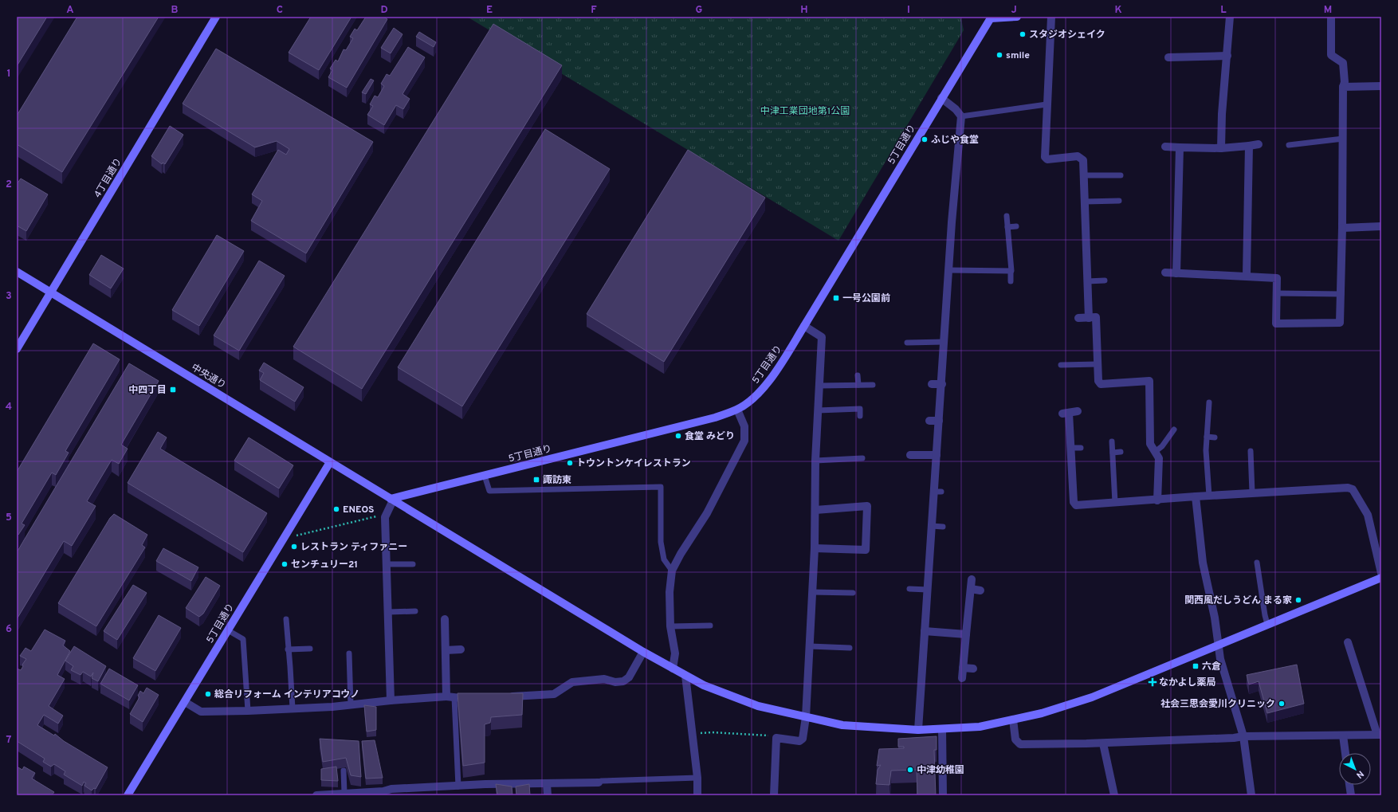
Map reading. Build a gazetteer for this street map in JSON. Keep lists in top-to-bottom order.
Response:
{
  "streets": {
    "street": ["5丁目通り", "4丁目通り", "中央通り"]
  },
  "crossings": [
    ["5丁目通り", "中央通り"],
    ["4丁目通り", "中央通り"]
  ],
  "parks": ["中津工業団地第1公園"],
  "places": {
    "other": [
      "スタジオシェイク",
      "smile",
      "ふじや食堂",
      "食堂 みどり",
      "トウントンケイレストラン",
      "ENEOS",
      "レストラン ティファニー",
      "センチュリー21",
      "関西風だしうどん まる家",
      "総合リフォーム インテリアコウノ",
      "社会三思会愛川クリニック",
      "中津幼稚園"
    ],
    "transit": [
      "一号公園前",
      "中四丁目",
      "諏訪東",
      "六倉"
    ],
    "health": ["なかよし薬局"]
  },
  "north": "bottom right",
  "grid": {
    "columns": [
      "A",
      "B",
      "C",
      "D",
      "E",
      "F",
      "G",
      "H",
      "I",
      "J",
      "K",
      "L",
      "M"
    ],
    "rows": [
      "1",
      "2",
      "3",
      "4",
      "5",
      "6",
      "7"
    ]
  }
}
